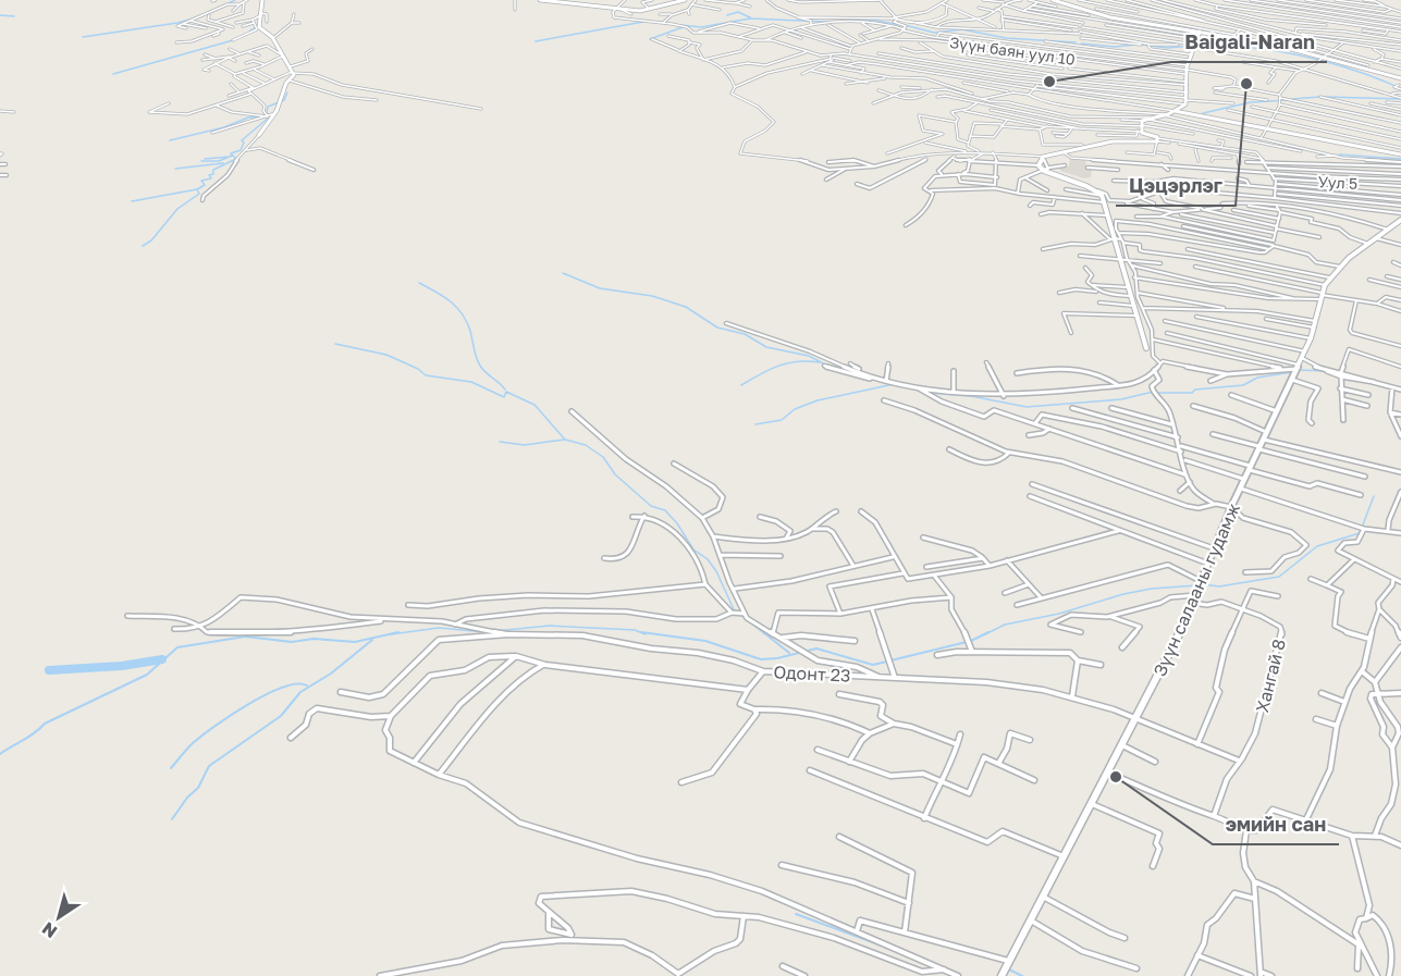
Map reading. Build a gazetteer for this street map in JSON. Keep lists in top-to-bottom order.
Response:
{
  "streets": {
    "main road": ["Зүүн салааны гудамж"],
    "street": [
      "Зүүн баян уул 10",
      "Уул 5",
      "Одонт 23",
      "Хангай 8"
    ]
  },
  "crossings": [
    ["Зүүн салааны гудамж", "Одонт 23"],
    ["Зүүн салааны гудамж", "Хангай 8"],
    ["Одонт 23", "Хангай 8"]
  ],
  "places": ["Baigali-Naran", "Цэцэрлэг", "эмийн сан"],
  "north": "bottom left"
}
